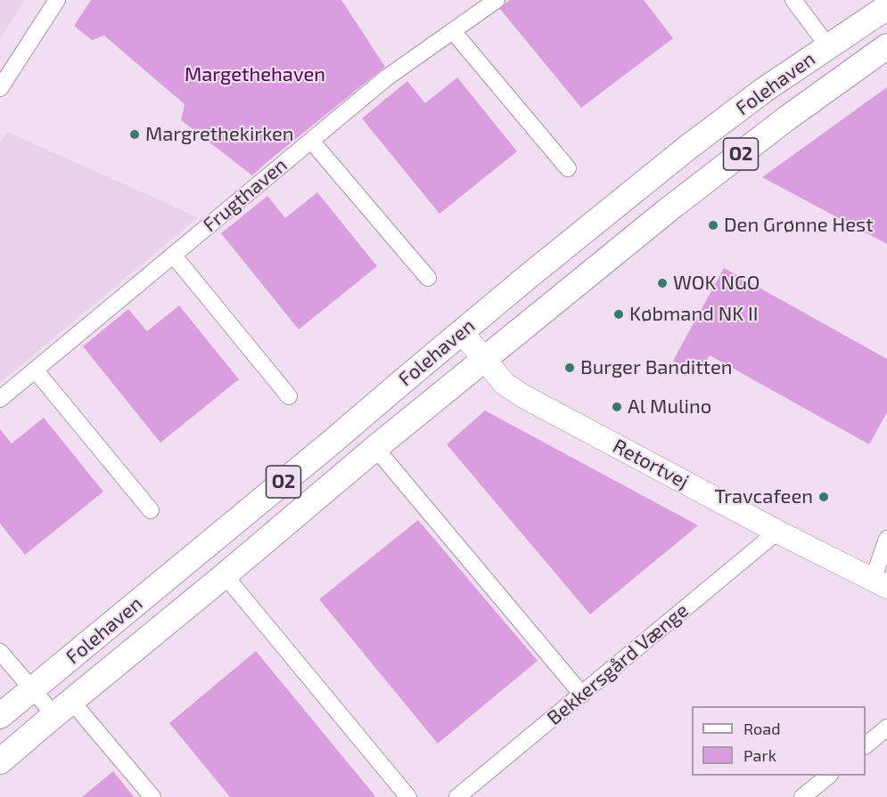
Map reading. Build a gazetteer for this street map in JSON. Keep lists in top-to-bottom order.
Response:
{
  "streets": {
    "main road": ["Folehaven", "O2"],
    "street": ["Frugthaven", "Retortvej", "Bekkersgård Vænge"]
  },
  "crossings": [
    ["Folehaven", "Retortvej"],
    ["Retortvej", "Bekkersgård Vænge"]
  ],
  "parks": ["Margethehaven"],
  "places": [
    "Margrethekirken",
    "Den Grønne Hest",
    "WOK NGO",
    "Købmand NK II",
    "Burger Banditten",
    "Al Mulino",
    "Travcafeen"
  ],
  "legend": ["Road", "Park"]
}
